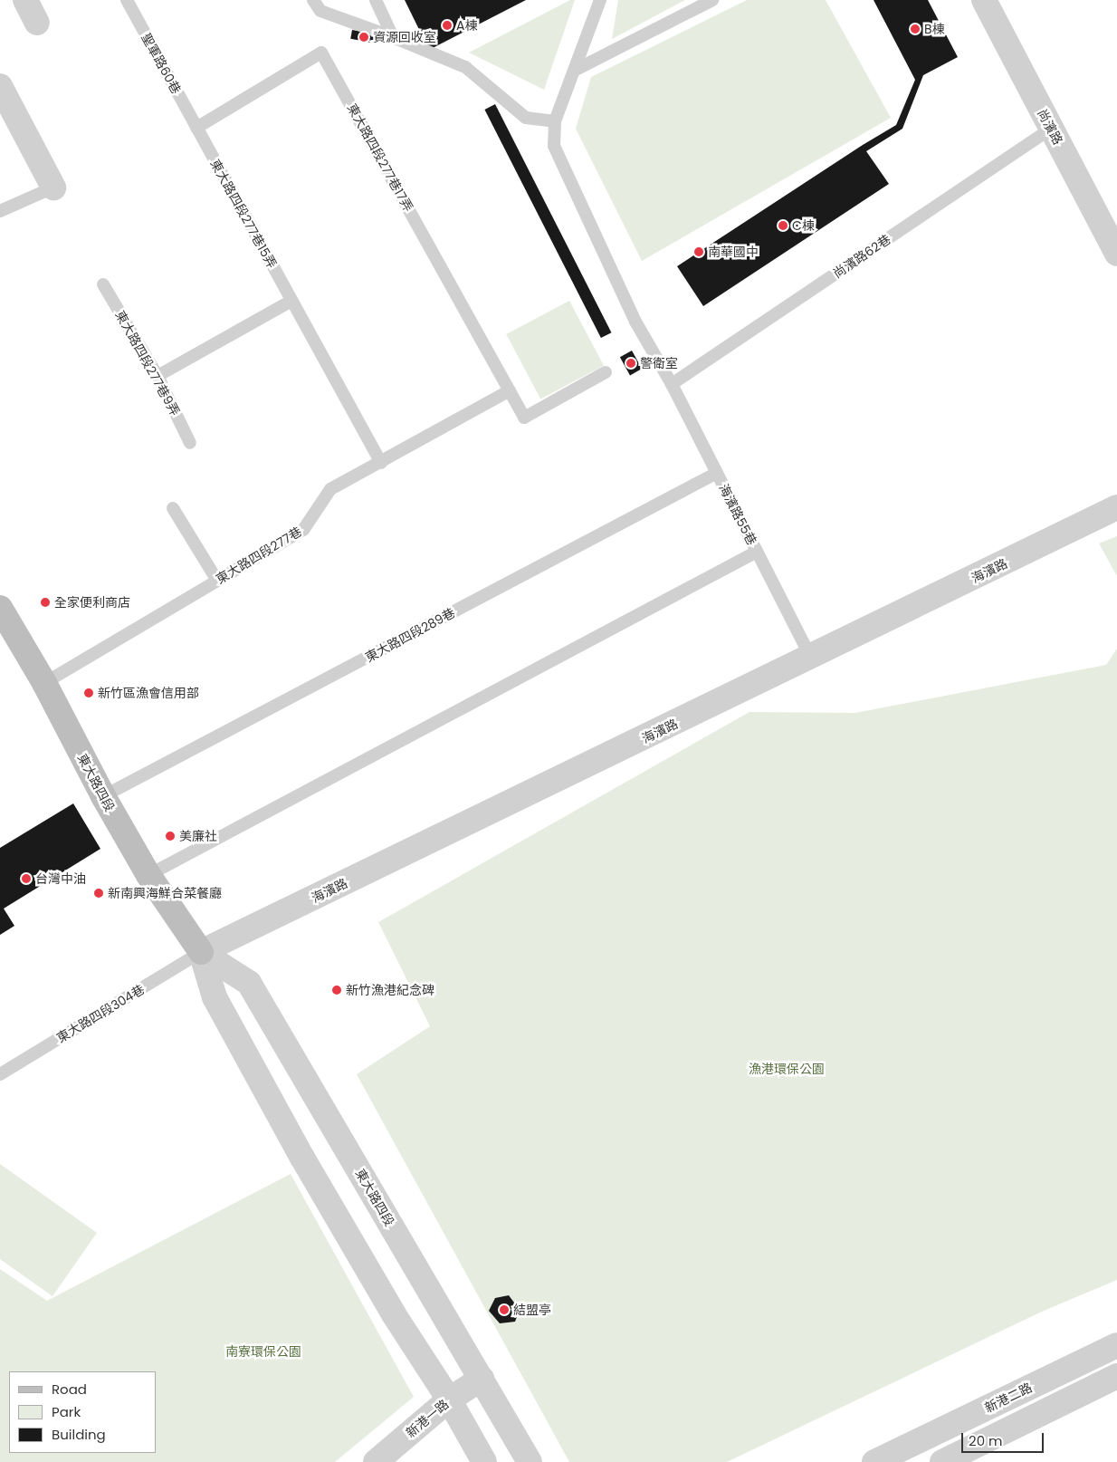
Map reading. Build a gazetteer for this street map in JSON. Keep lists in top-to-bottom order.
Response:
{
  "streets": {
    "main road": ["東大路四段"],
    "street": [
      "尚濱路",
      "海濱路",
      "新港二路",
      "新港一路"
    ],
    "lane": [
      "聖軍路60巷",
      "東大路四段277巷17弄",
      "東大路四段277巷15弄",
      "尚濱路62巷",
      "東大路四段277巷9弄",
      "海濱路55巷",
      "東大路四段277巷",
      "東大路四段289巷",
      "東大路四段304巷"
    ]
  },
  "crossings": [
    ["聖軍路60巷", "東大路四段277巷17弄"],
    ["聖軍路60巷", "東大路四段277巷15弄"],
    ["尚濱路", "尚濱路62巷"],
    ["東大路四段277巷17弄", "東大路四段277巷15弄"],
    ["東大路四段277巷17弄", "東大路四段277巷"],
    ["東大路四段277巷15弄", "東大路四段277巷"],
    ["尚濱路62巷", "海濱路55巷"],
    ["海濱路55巷", "海濱路"],
    ["海濱路55巷", "東大路四段289巷"],
    ["東大路四段277巷", "東大路四段"],
    ["海濱路", "東大路四段"],
    ["海濱路", "東大路四段304巷"],
    ["東大路四段289巷", "東大路四段"],
    ["東大路四段", "東大路四段304巷"],
    ["東大路四段", "新港一路"]
  ],
  "parks": ["漁港環保公園", "南寮環保公園"],
  "places": [
    "A棟",
    "B棟",
    "資源回收室",
    "C棟",
    "南華國中",
    "警衛室",
    "全家便利商店",
    "新竹區漁會信用部",
    "美廉社",
    "台灣中油",
    "新南興海鮮合菜餐廳",
    "新竹漁港紀念碑",
    "結盟亭"
  ],
  "legend": ["Road", "Park", "Building"],
  "scale_bar": "20 m"
}
